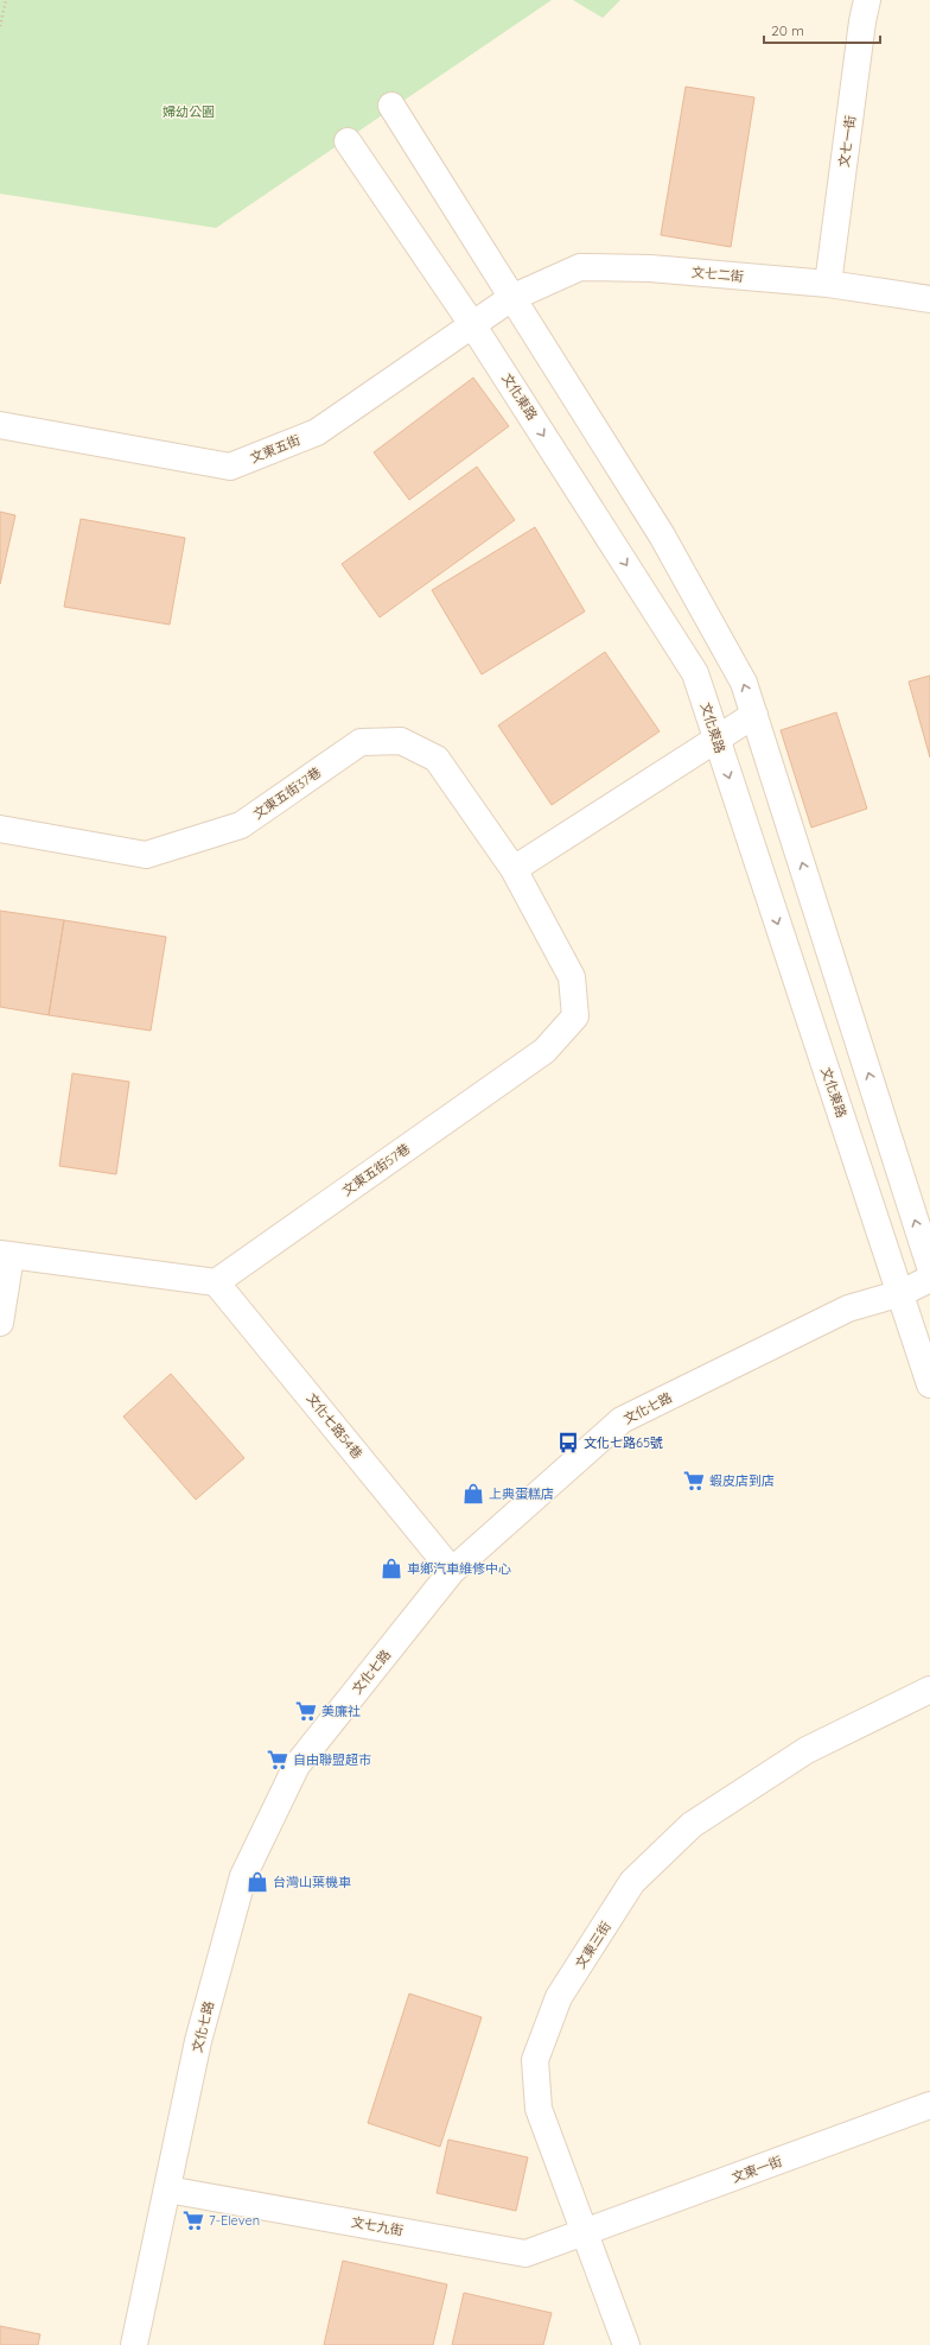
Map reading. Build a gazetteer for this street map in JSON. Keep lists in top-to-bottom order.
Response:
{
  "streets": {
    "street": [
      "文七一街",
      "文七二街",
      "文化東路",
      "文東五街",
      "文東五街37巷",
      "文東五街57巷",
      "文化七路",
      "文化七路54巷",
      "文東三街",
      "文東一街",
      "文七九街"
    ]
  },
  "crossings": [
    ["文七一街", "文七二街"],
    ["文七二街", "文東五街"],
    ["文化東路", "文東五街"],
    ["文化東路", "文化七路"],
    ["文東五街37巷", "文東五街57巷"],
    ["文東五街57巷", "文化七路54巷"],
    ["文化七路", "文化七路54巷"],
    ["文化七路", "文七九街"],
    ["文東三街", "文東一街"],
    ["文東三街", "文七九街"],
    ["文東一街", "文七九街"]
  ],
  "parks": ["婦幼公園"],
  "places": {
    "bus stop": ["文化七路65號"],
    "supermarket": [
      "蝦皮店到店",
      "美廉社",
      "自由聯盟超市",
      "7-Eleven"
    ],
    "shop": ["上典蛋糕店", "車鄉汽車維修中心", "台灣山葉機車"]
  },
  "scale_bar": "20 m"
}
